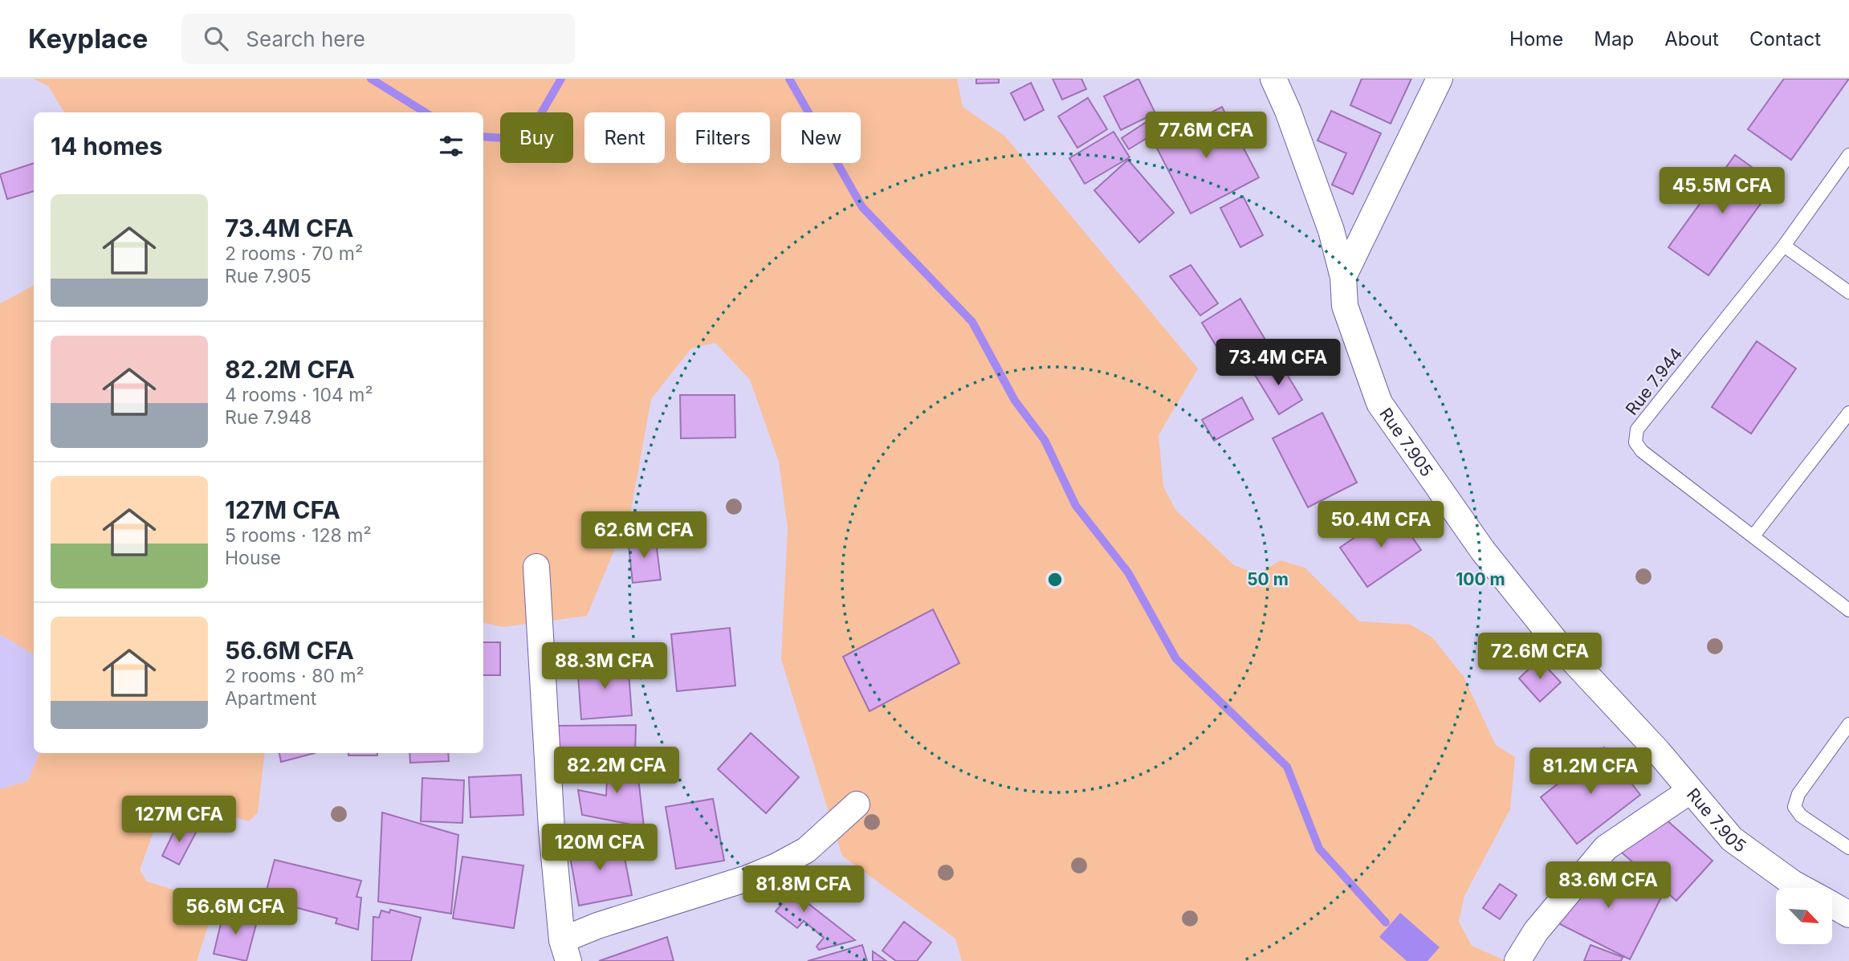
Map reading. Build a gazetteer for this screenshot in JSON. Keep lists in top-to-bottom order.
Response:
{
  "streets": {
    "street": ["Rue 7.905"],
    "lane": ["Rue 7.944"]
  },
  "north": "bottom right",
  "page": {
    "header": "Keyplace",
    "search": "Search here",
    "nav": [
      "Home",
      "Map",
      "About",
      "Contact"
    ],
    "price": [
      "77.6M CFA",
      "45.5M CFA",
      "73.4M CFA",
      "50.4M CFA",
      "62.6M CFA",
      "72.6M CFA",
      "88.3M CFA",
      "82.2M CFA",
      "81.2M CFA",
      "127M CFA",
      "120M CFA",
      "83.6M CFA",
      "81.8M CFA",
      "56.6M CFA"
    ],
    "chip": [
      "Buy",
      "Rent",
      "Filters",
      "New"
    ],
    "heading": "14 homes",
    "list": [
      {
        "name": "73.4M CFA",
        "note": "2 rooms · 70 m² · Rue 7.905"
      },
      {
        "name": "82.2M CFA",
        "note": "4 rooms · 104 m² · Rue 7.948"
      },
      {
        "name": "127M CFA",
        "note": "5 rooms · 128 m² · House"
      },
      {
        "name": "56.6M CFA",
        "note": "2 rooms · 80 m² · Apartment"
      }
    ]
  },
  "rings": ["50 m", "100 m"]
}
